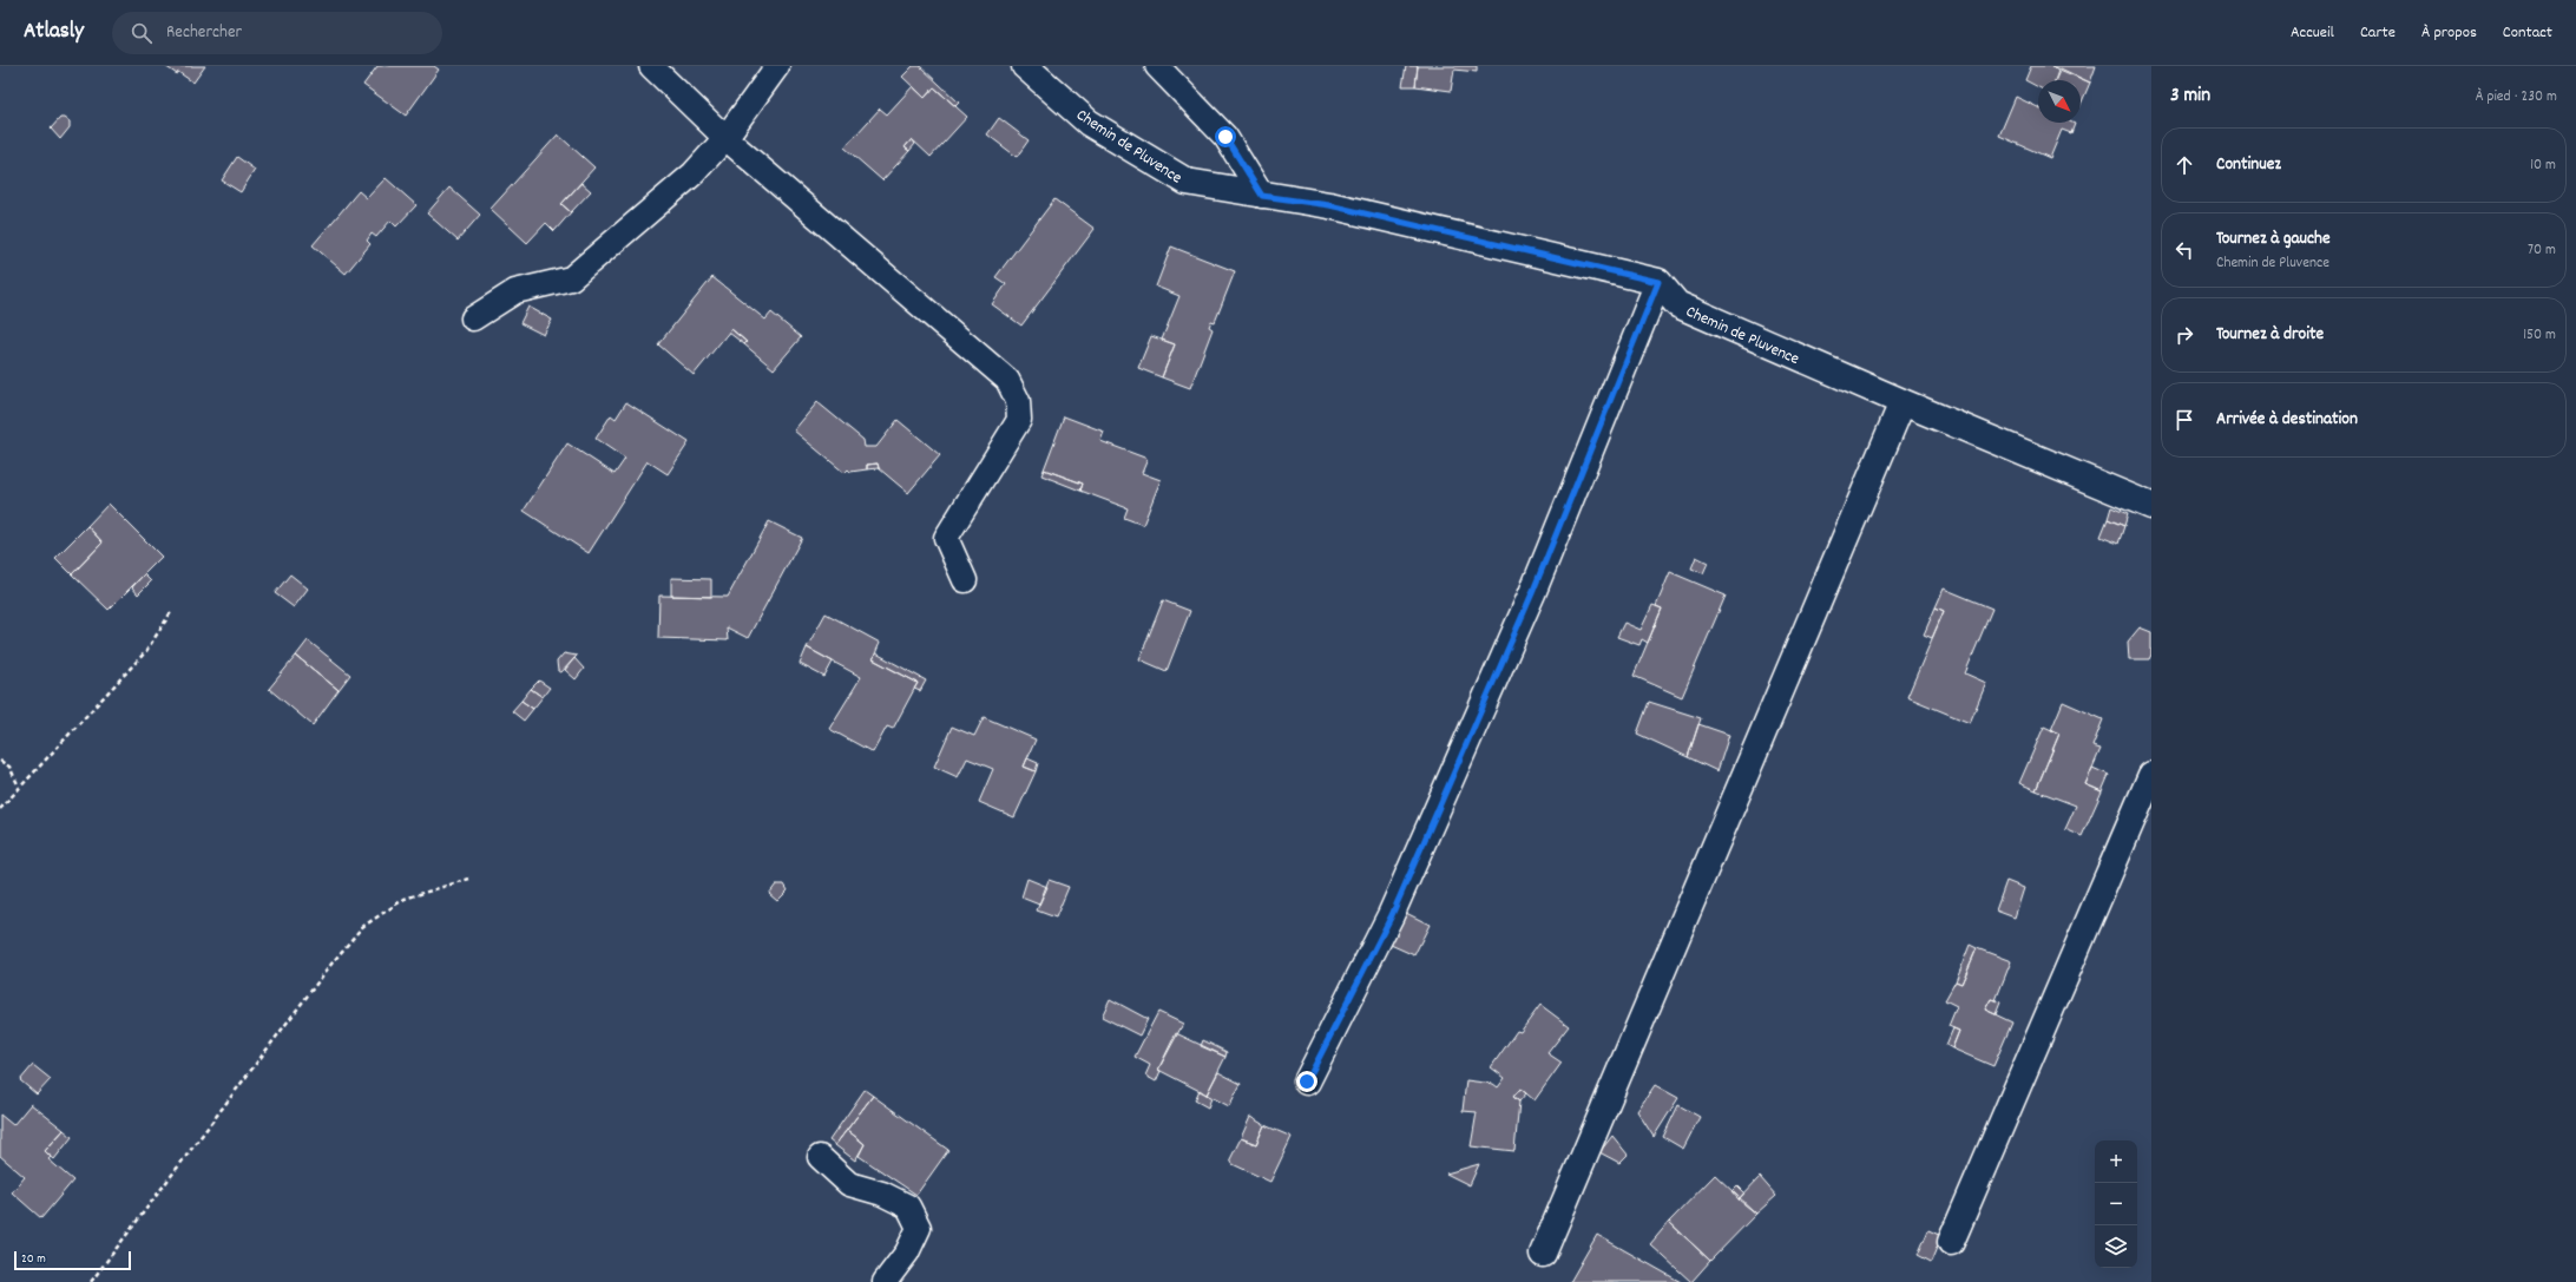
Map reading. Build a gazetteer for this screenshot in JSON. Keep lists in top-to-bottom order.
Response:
{
  "streets": {
    "street": ["Chemin de Pluvence"]
  },
  "scale_bar": "20 m",
  "north": "bottom right",
  "page": {
    "header": "Atlasly",
    "search": "Rechercher",
    "nav": [
      "Accueil",
      "Carte",
      "À propos",
      "Contact"
    ],
    "heading": ["3 min", "À pied · 230 m"],
    "list": [
      ["Continuez", "10 m"],
      ["Tournez à gauche", "Chemin de Pluvence", "70 m"],
      ["Tournez à droite", "150 m"],
      "Arrivée à destination"
    ],
    "map_buttons": ["+", "−"],
    "scale": "20 m"
  }
}
